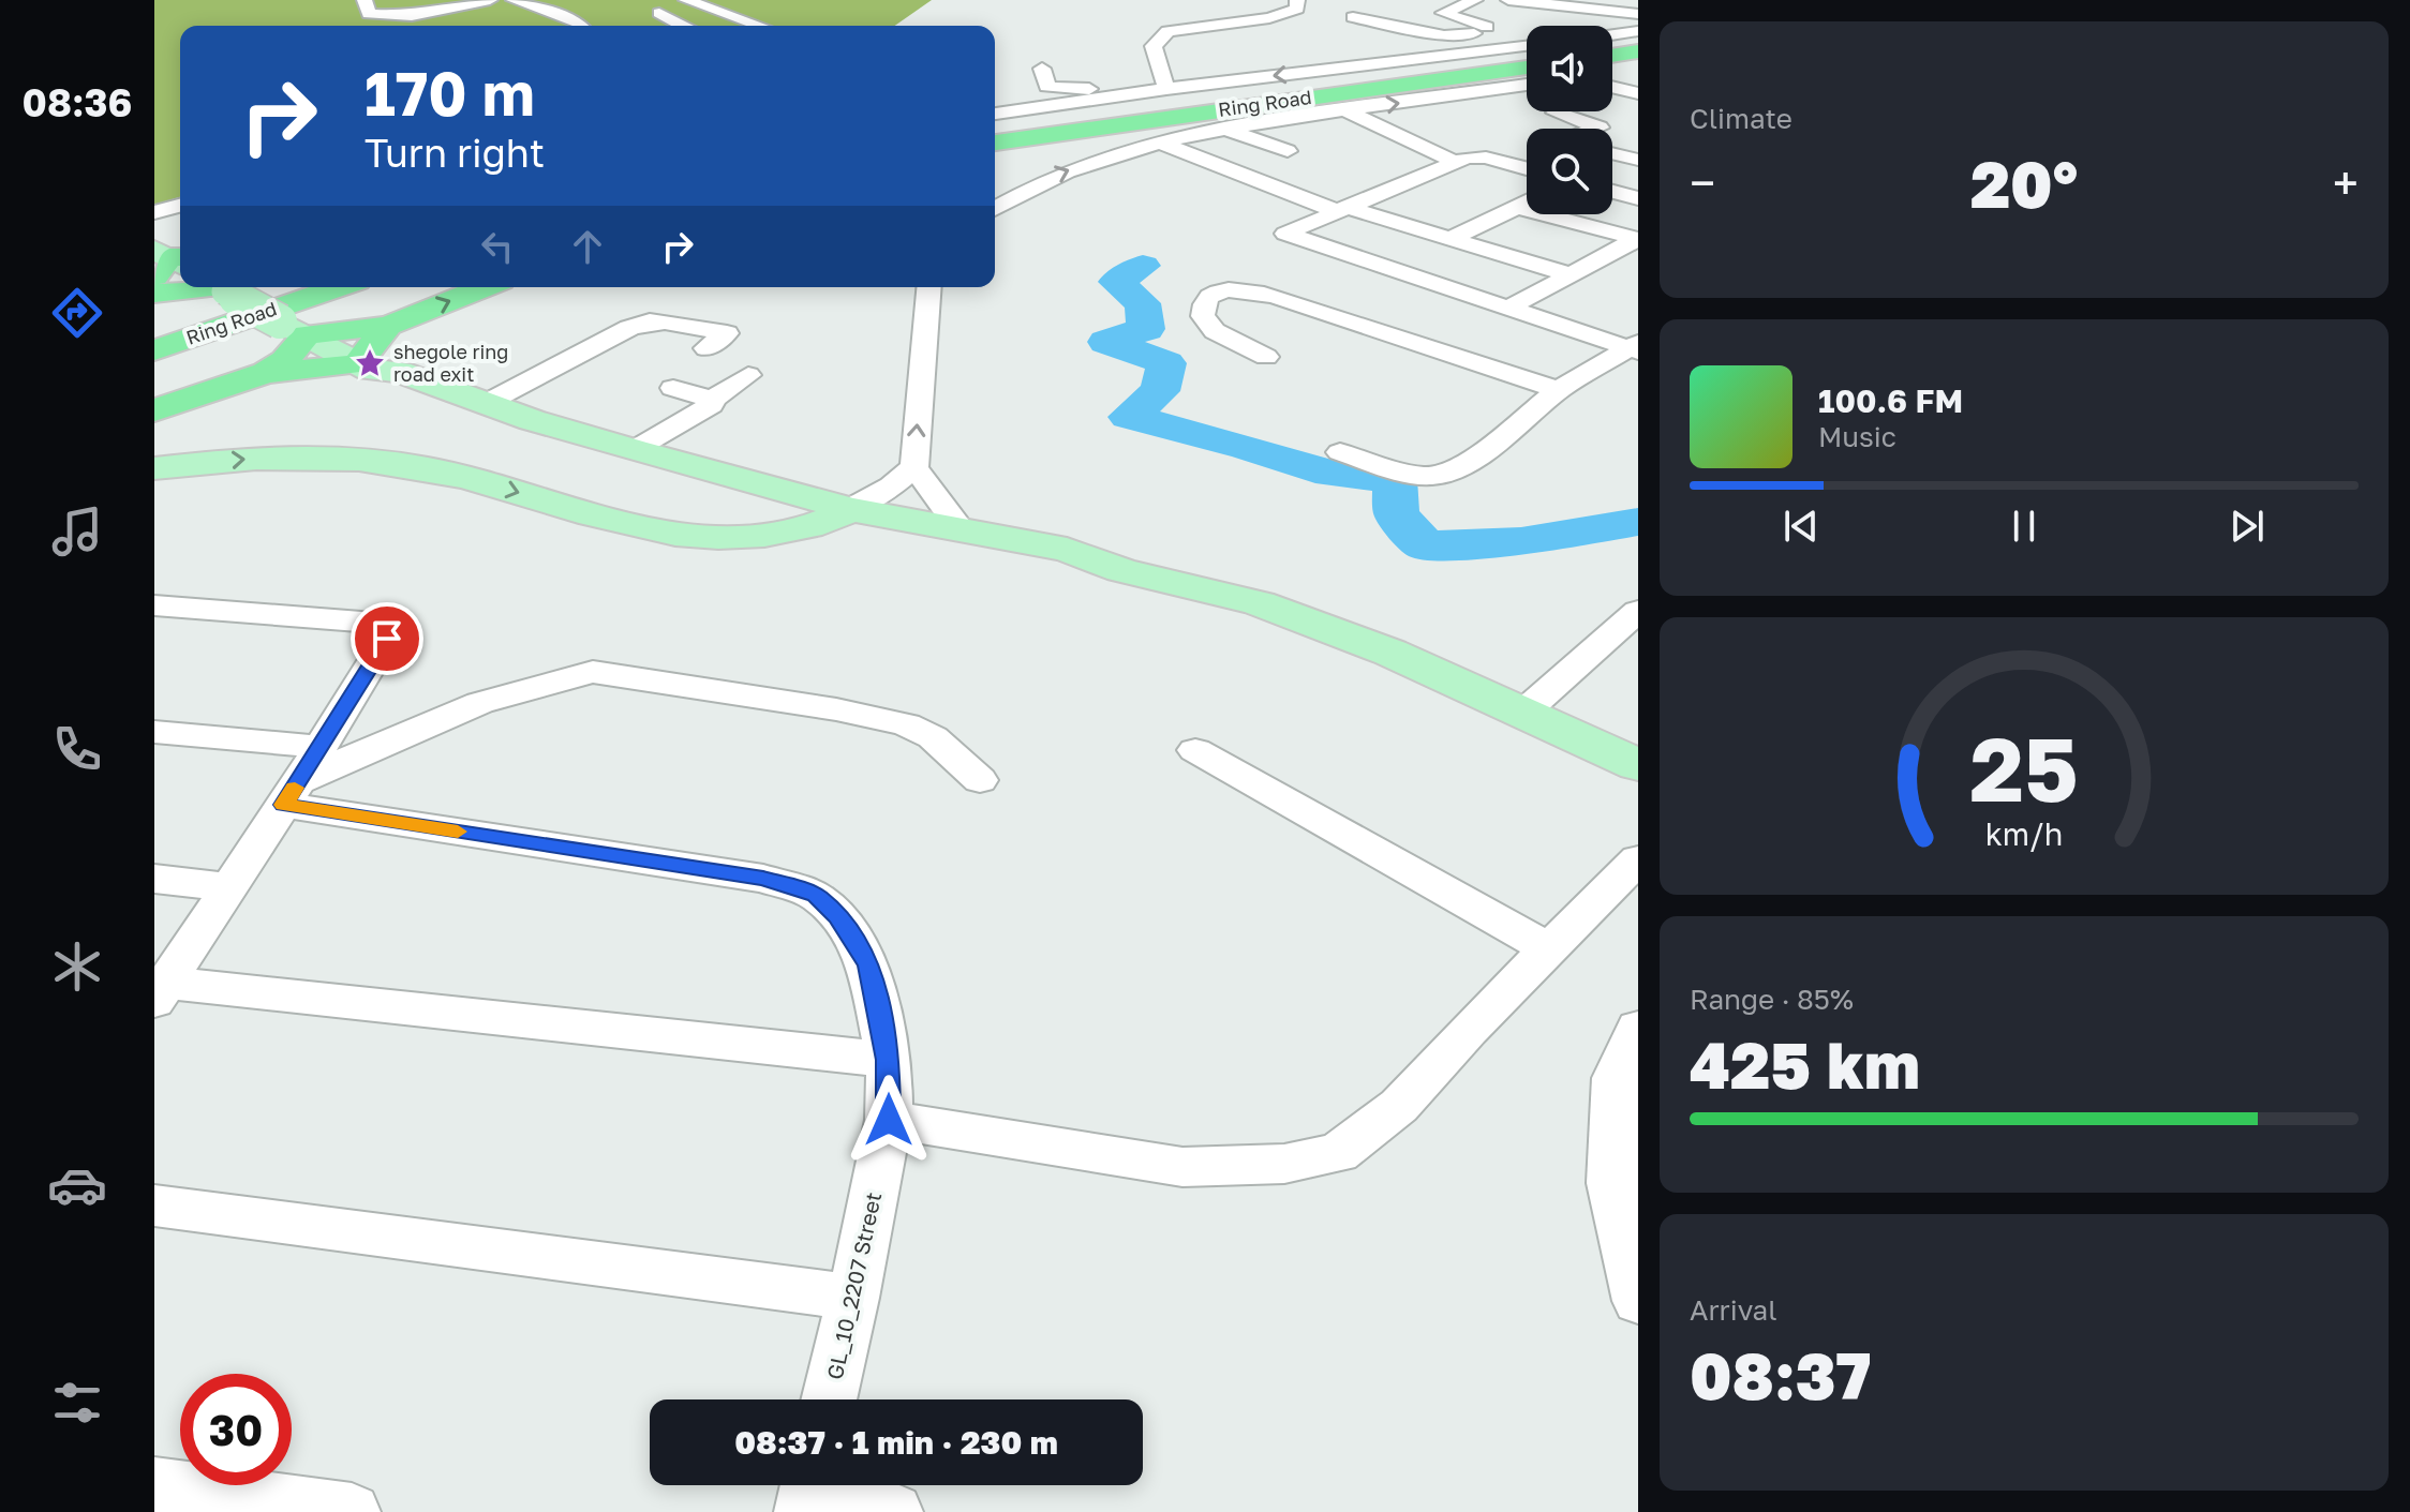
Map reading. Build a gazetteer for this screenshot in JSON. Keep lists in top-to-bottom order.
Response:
{
  "streets": {
    "highway": ["Ring Road"],
    "street": ["GL_10_2207 Street"]
  },
  "places": {
    "place": ["shegole ring road exit"]
  },
  "page": {
    "tabs": "08:36",
    "tile": [
      "Climate",
      ["Range · 85%", "425 km"],
      ["Arrival", "08:37"]
    ],
    "turn": ["170 m", "Turn right"],
    "heat": ["−", "20°", "+"],
    "song": ["100.6 FM", "Music"],
    "limit": "30",
    "trip": "08:37 · 1 min · 230 m",
    "gauge": ["25", "km/h"]
  }
}
